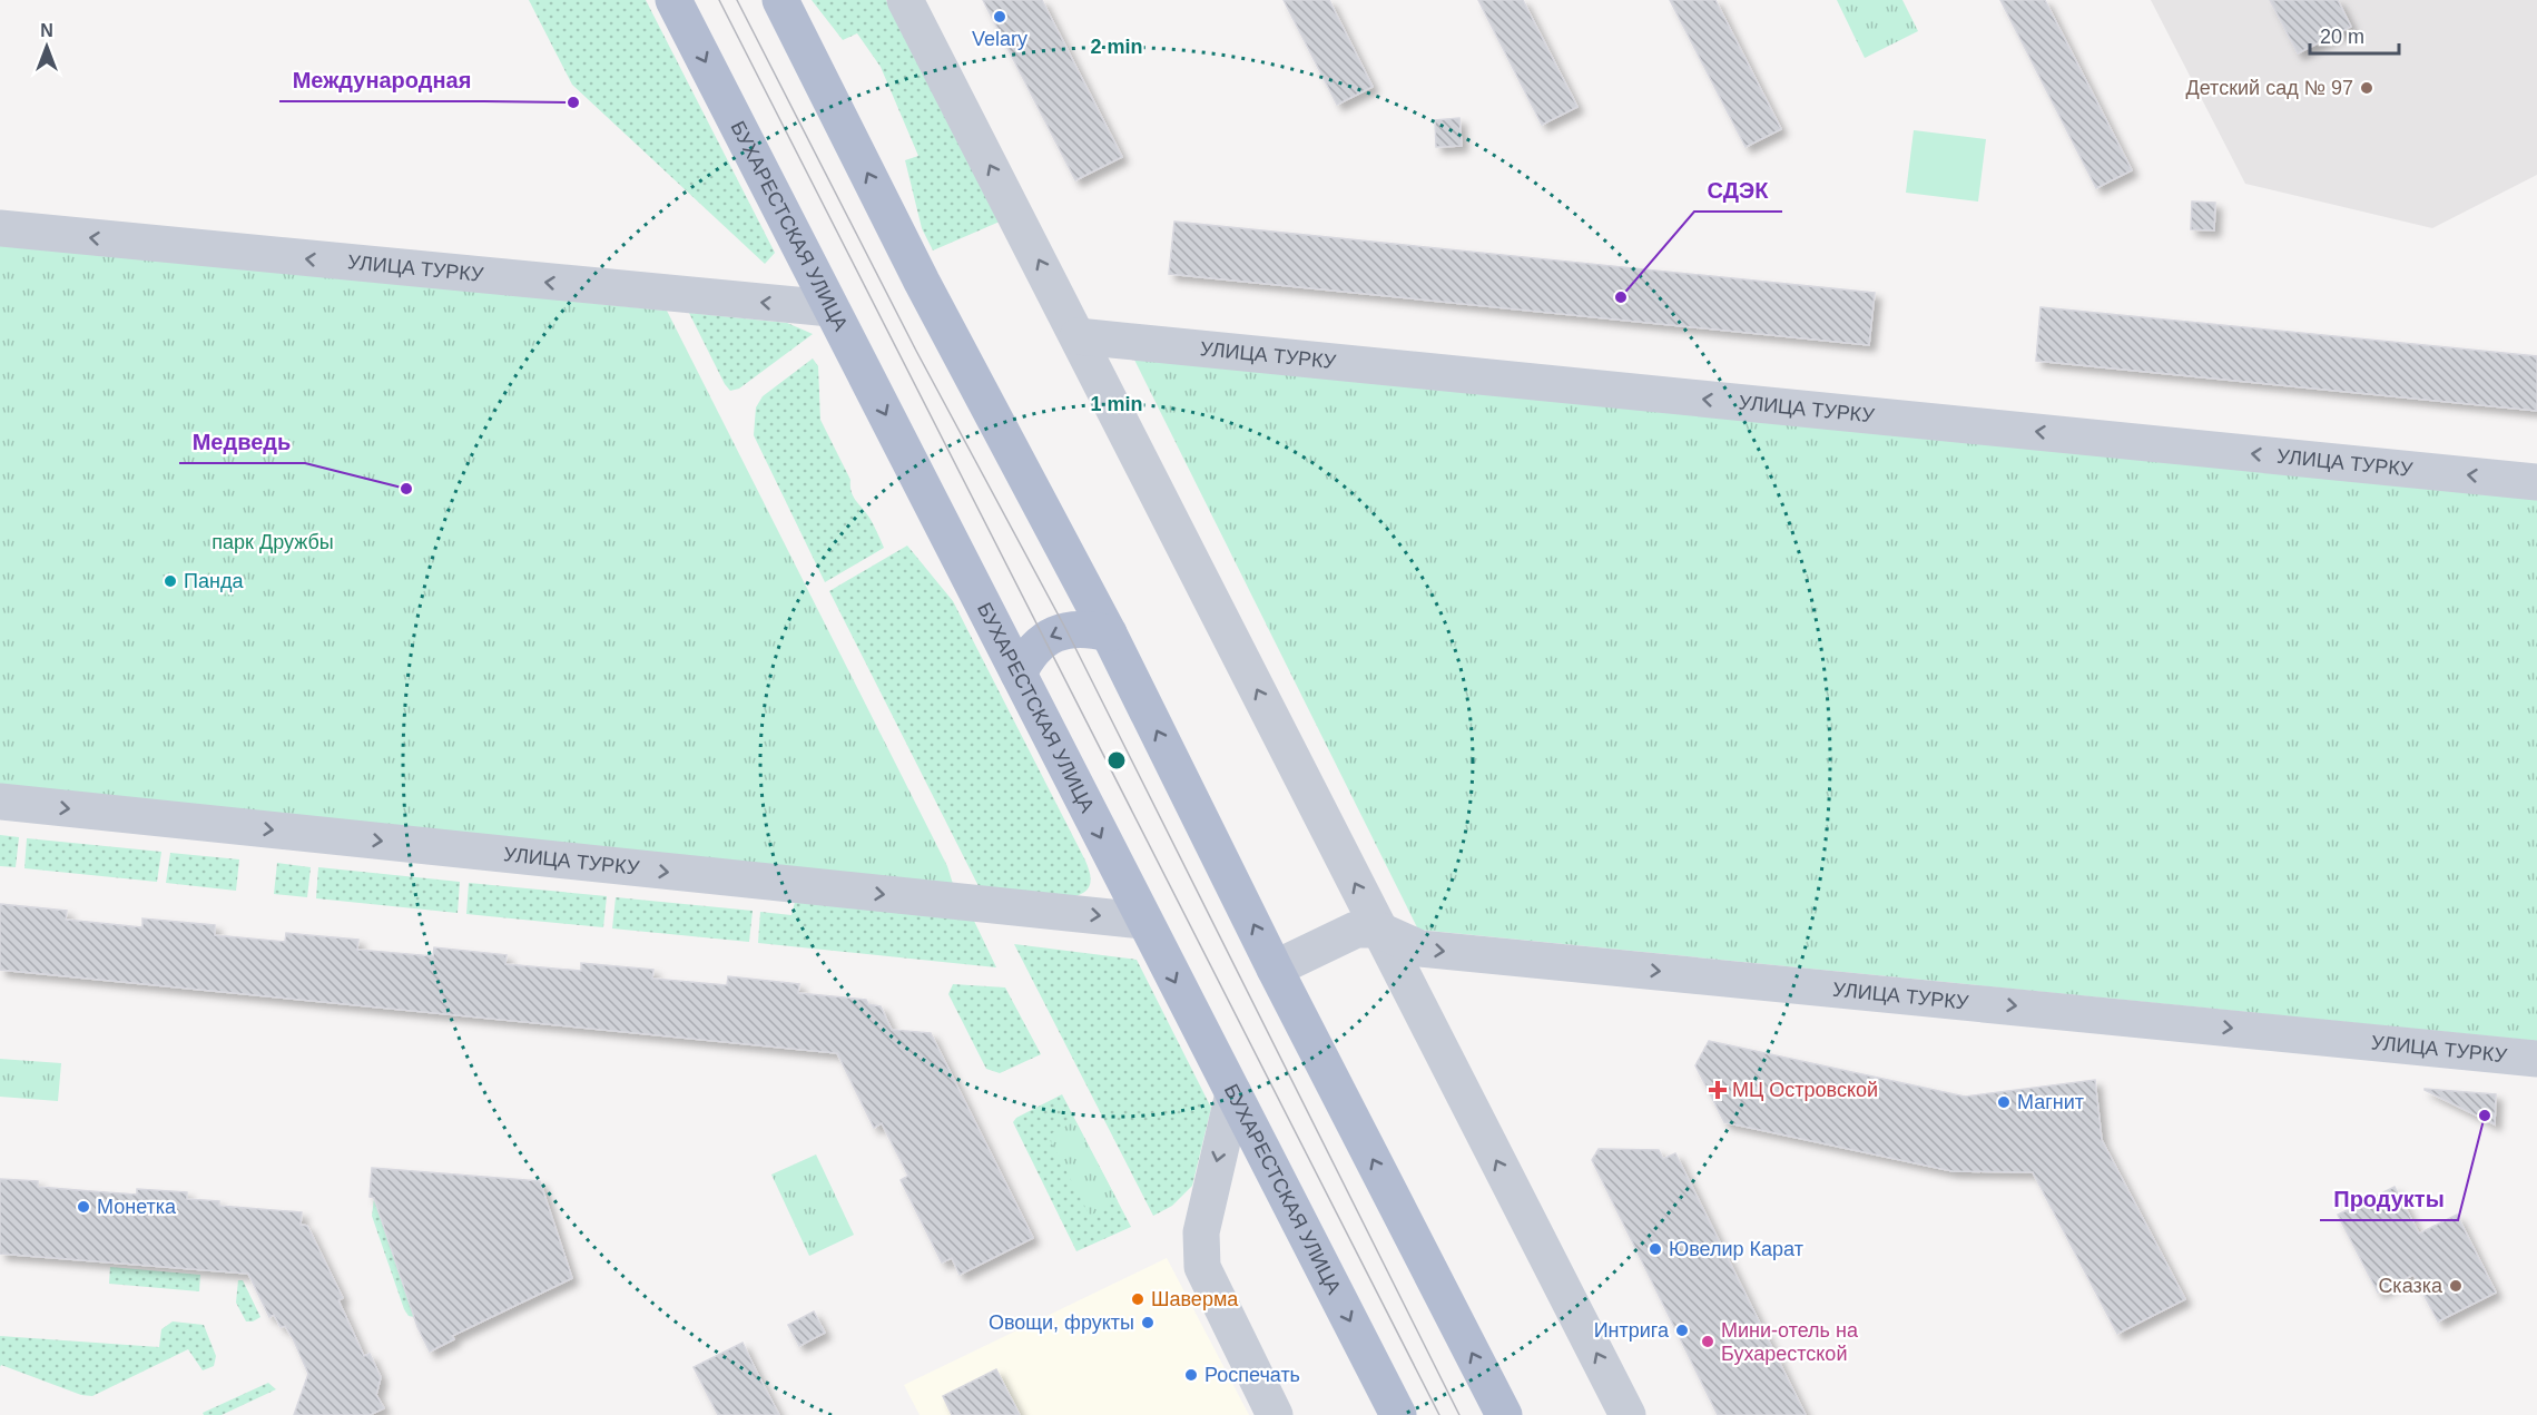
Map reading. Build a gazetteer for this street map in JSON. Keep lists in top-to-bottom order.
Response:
{
  "streets": {
    "main road": ["БУХАРЕСТСКАЯ УЛИЦА"],
    "street": ["УЛИЦА ТУРКУ"]
  },
  "crossings": [
    ["БУХАРЕСТСКАЯ УЛИЦА", "УЛИЦА ТУРКУ"]
  ],
  "parks": ["парк Дружбы"],
  "places": {
    "other": [
      "Velary",
      "Детский сад № 97",
      "Международная",
      "СДЭК",
      "Медведь",
      "Панда",
      "Магнит",
      "Продукты",
      "Монетка",
      "Ювелир Карат",
      "Сказка",
      "Шаверма",
      "Овощи, фрукты",
      "Интрига",
      "Мини-отель на Бухарестской",
      "Роспечать"
    ],
    "health": ["МЦ Островской"]
  },
  "scale_bar": "20 m",
  "north": "top",
  "rings": ["2 min", "1 min"]
}
